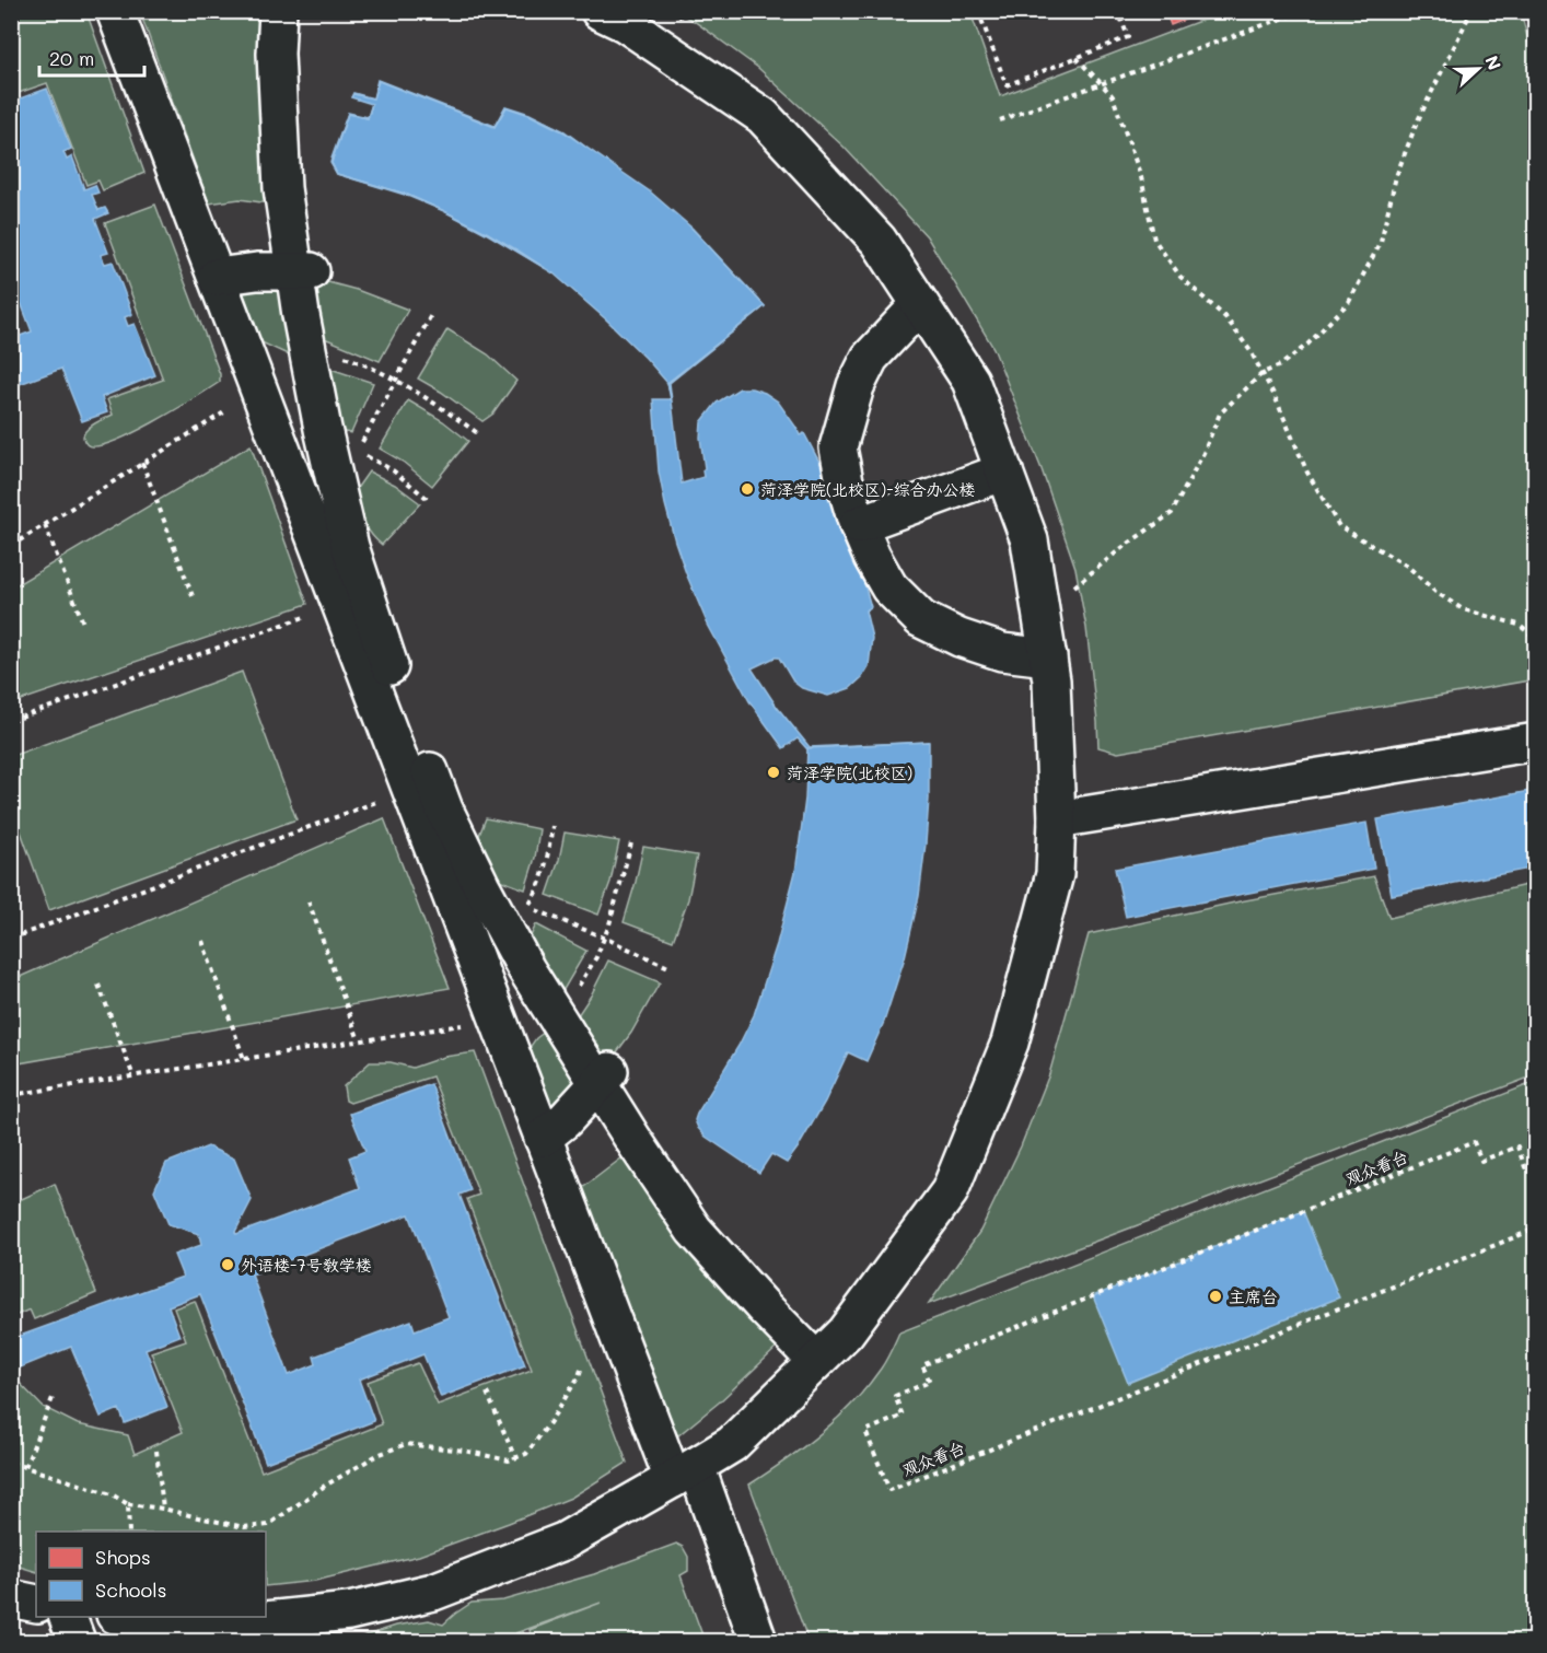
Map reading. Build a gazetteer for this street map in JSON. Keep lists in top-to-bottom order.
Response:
{
  "streets": {
    "path": ["观众看台"]
  },
  "places": [
    "菏泽学院(北校区)-综合办公楼",
    "菏泽学院(北校区)",
    "外语楼-7号教学楼",
    "主席台"
  ],
  "legend": ["Shops", "Schools"],
  "scale_bar": "20 m",
  "north": "right"
}
